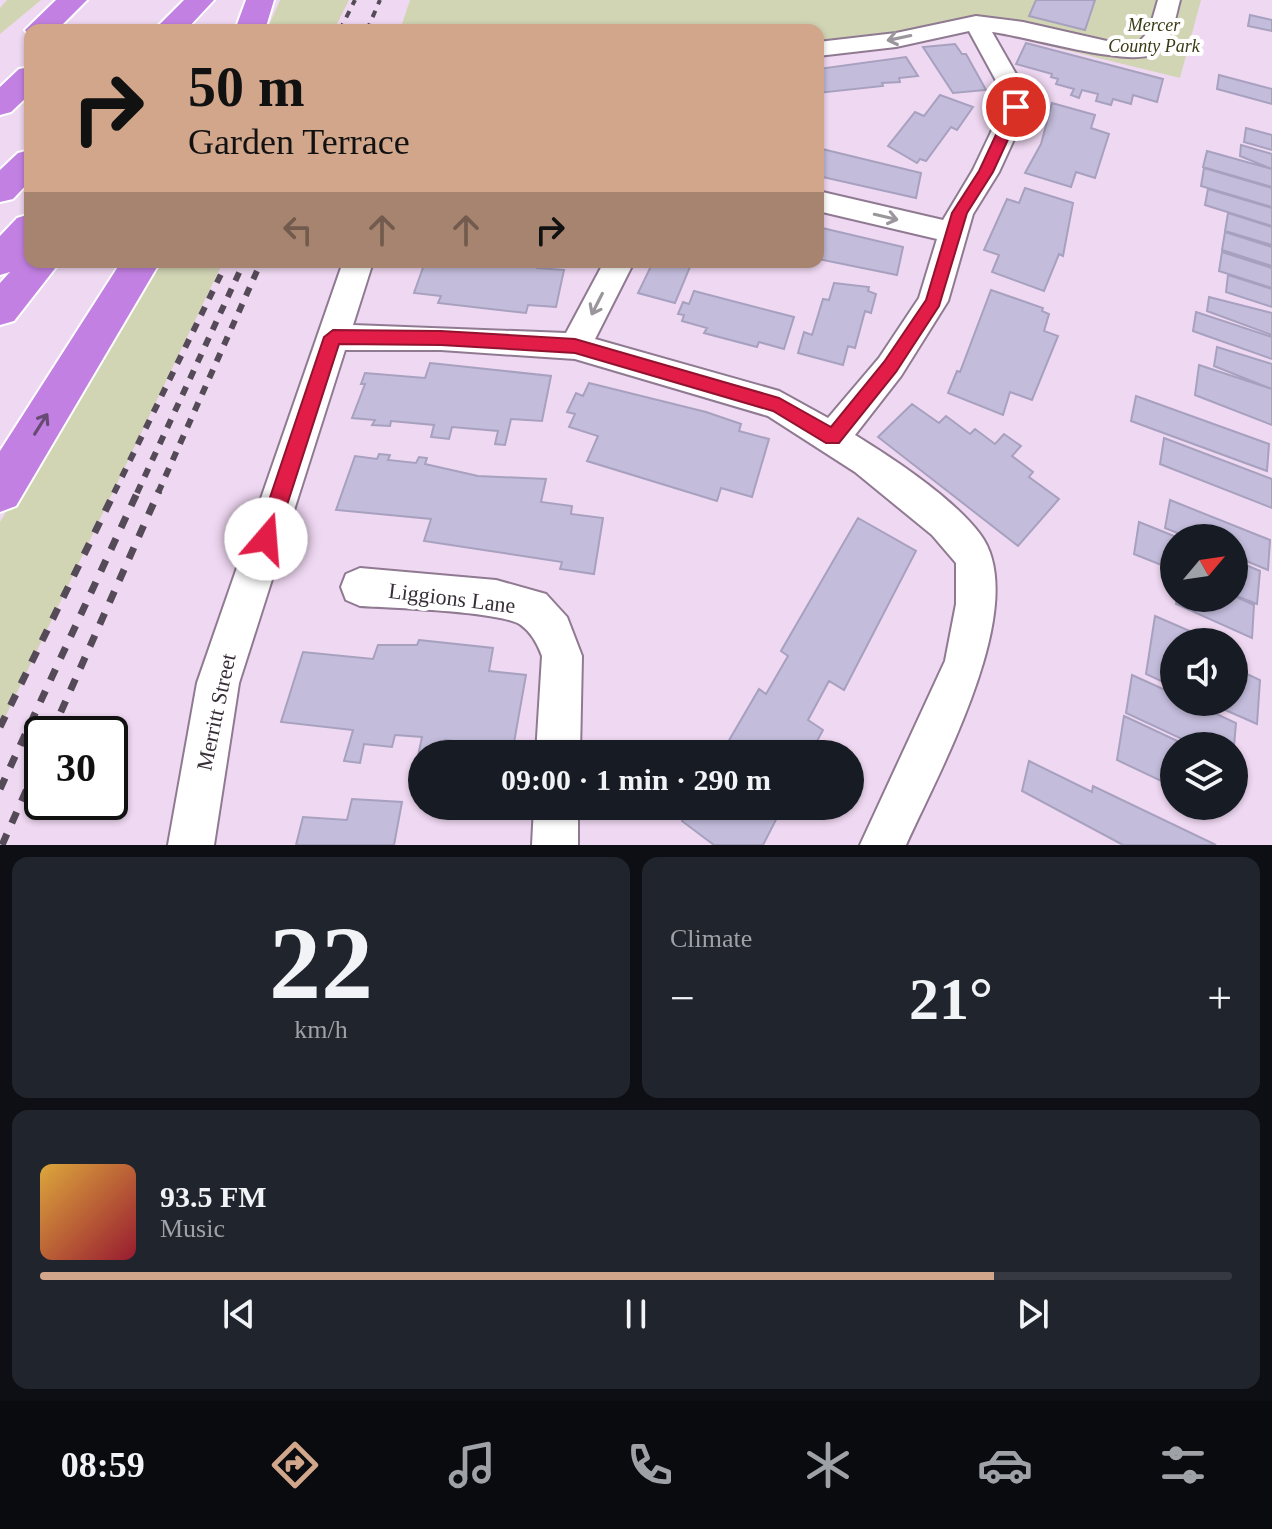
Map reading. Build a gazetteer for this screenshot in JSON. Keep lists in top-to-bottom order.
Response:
{
  "streets": {
    "street": ["Liggions Lane", "Merritt Street"]
  },
  "parks": ["Mercer County Park"],
  "north": "top right",
  "page": {
    "turn": ["50 m", "Garden Terrace"],
    "limit": "30",
    "trip": "09:00 · 1 min · 290 m",
    "tile": [
      ["22", "km/h"],
      "Climate"
    ],
    "heat": ["−", "21°", "+"],
    "song": ["93.5 FM", "Music"],
    "tabs": "08:59"
  }
}
